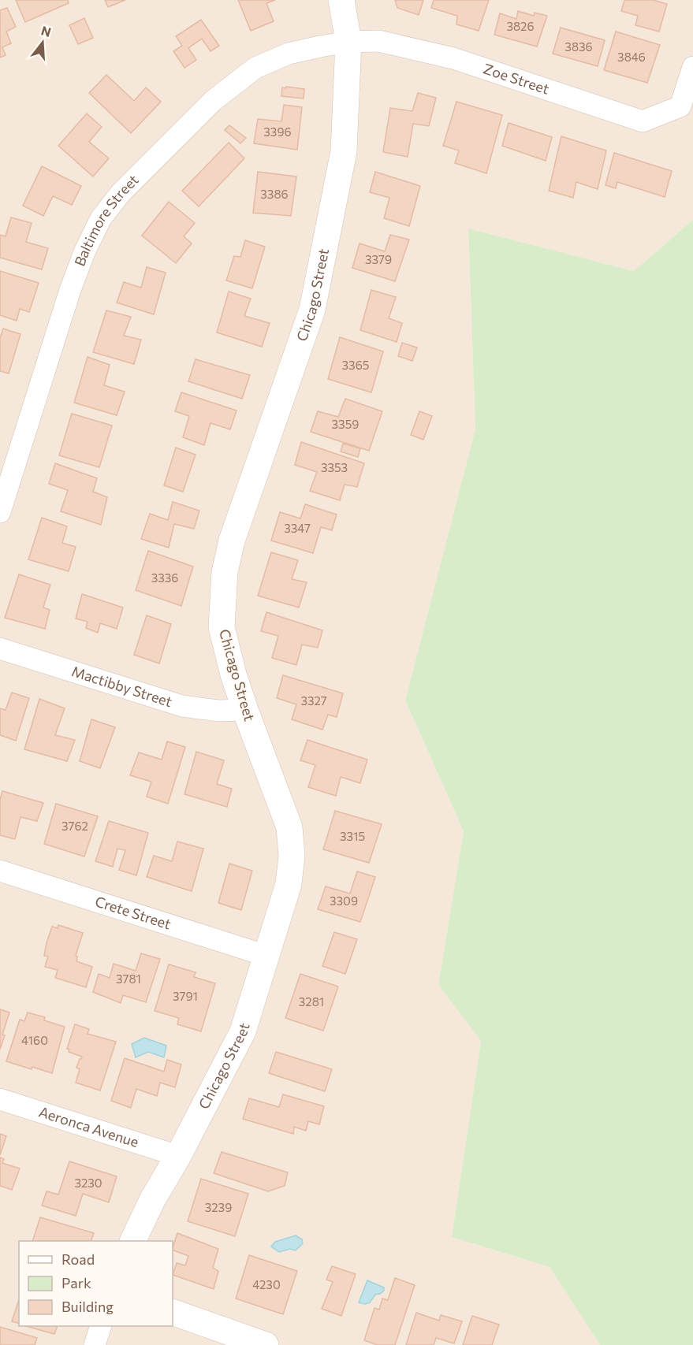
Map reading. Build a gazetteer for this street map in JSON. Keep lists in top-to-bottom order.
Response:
{
  "streets": {
    "street": [
      "Zoe Street",
      "Baltimore Street",
      "Chicago Street",
      "Mactibby Street",
      "Crete Street",
      "Aeronca Avenue"
    ]
  },
  "crossings": [
    ["Zoe Street", "Baltimore Street"],
    ["Zoe Street", "Chicago Street"],
    ["Baltimore Street", "Chicago Street"],
    ["Chicago Street", "Mactibby Street"],
    ["Chicago Street", "Crete Street"],
    ["Chicago Street", "Aeronca Avenue"]
  ],
  "house_numbers": [
    "3826",
    "3836",
    "3846",
    "3396",
    "3386",
    "3379",
    "3365",
    "3359",
    "3353",
    "3347",
    "3336",
    "3327",
    "3762",
    "3315",
    "3309",
    "3781",
    "3791",
    "3281",
    "4160",
    "3230",
    "3239",
    "4230"
  ],
  "legend": ["Road", "Park", "Building"],
  "north": "top"
}
